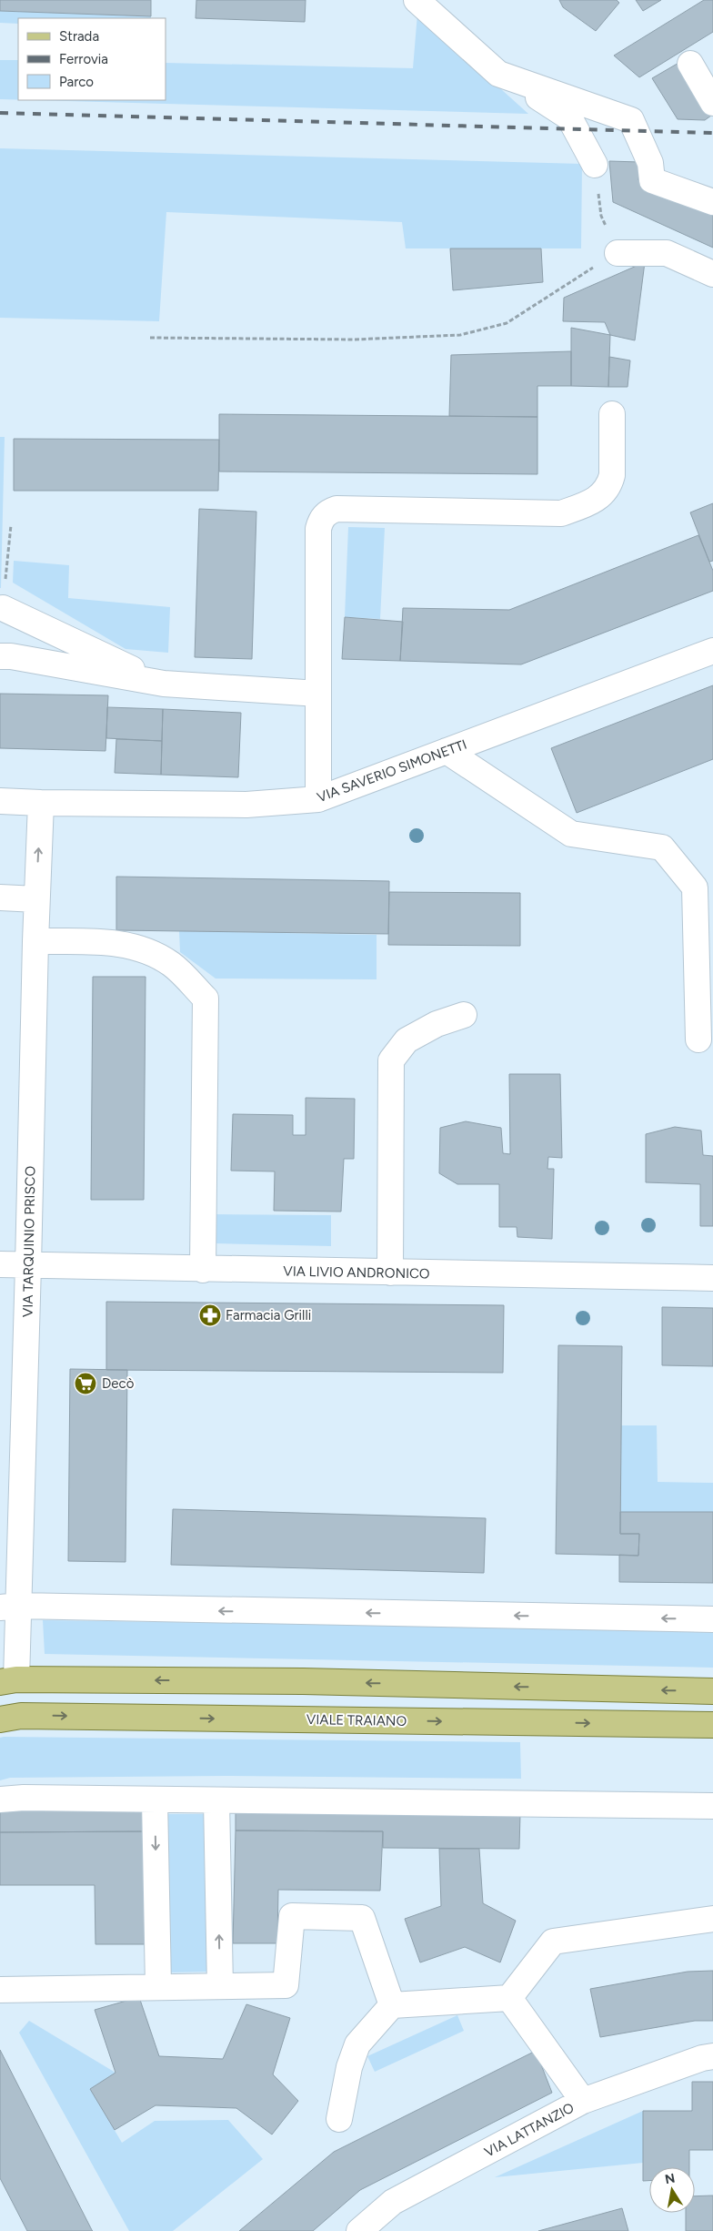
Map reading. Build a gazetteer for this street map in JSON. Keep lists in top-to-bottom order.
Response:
{
  "streets": {
    "main road": ["VIALE TRAIANO"],
    "street": [
      "VIA SAVERIO SIMONETTI",
      "VIA TARQUINIO PRISCO",
      "VIA LIVIO ANDRONICO",
      "VIA LATTANZIO"
    ]
  },
  "crossings": [
    ["VIA SAVERIO SIMONETTI", "VIA TARQUINIO PRISCO"],
    ["VIA TARQUINIO PRISCO", "VIA LIVIO ANDRONICO"]
  ],
  "places": {
    "pharmacy": ["Farmacia Grilli"],
    "supermarket": ["Decò"]
  },
  "legend": ["Strada", "Ferrovia", "Parco"],
  "north": "top"
}
